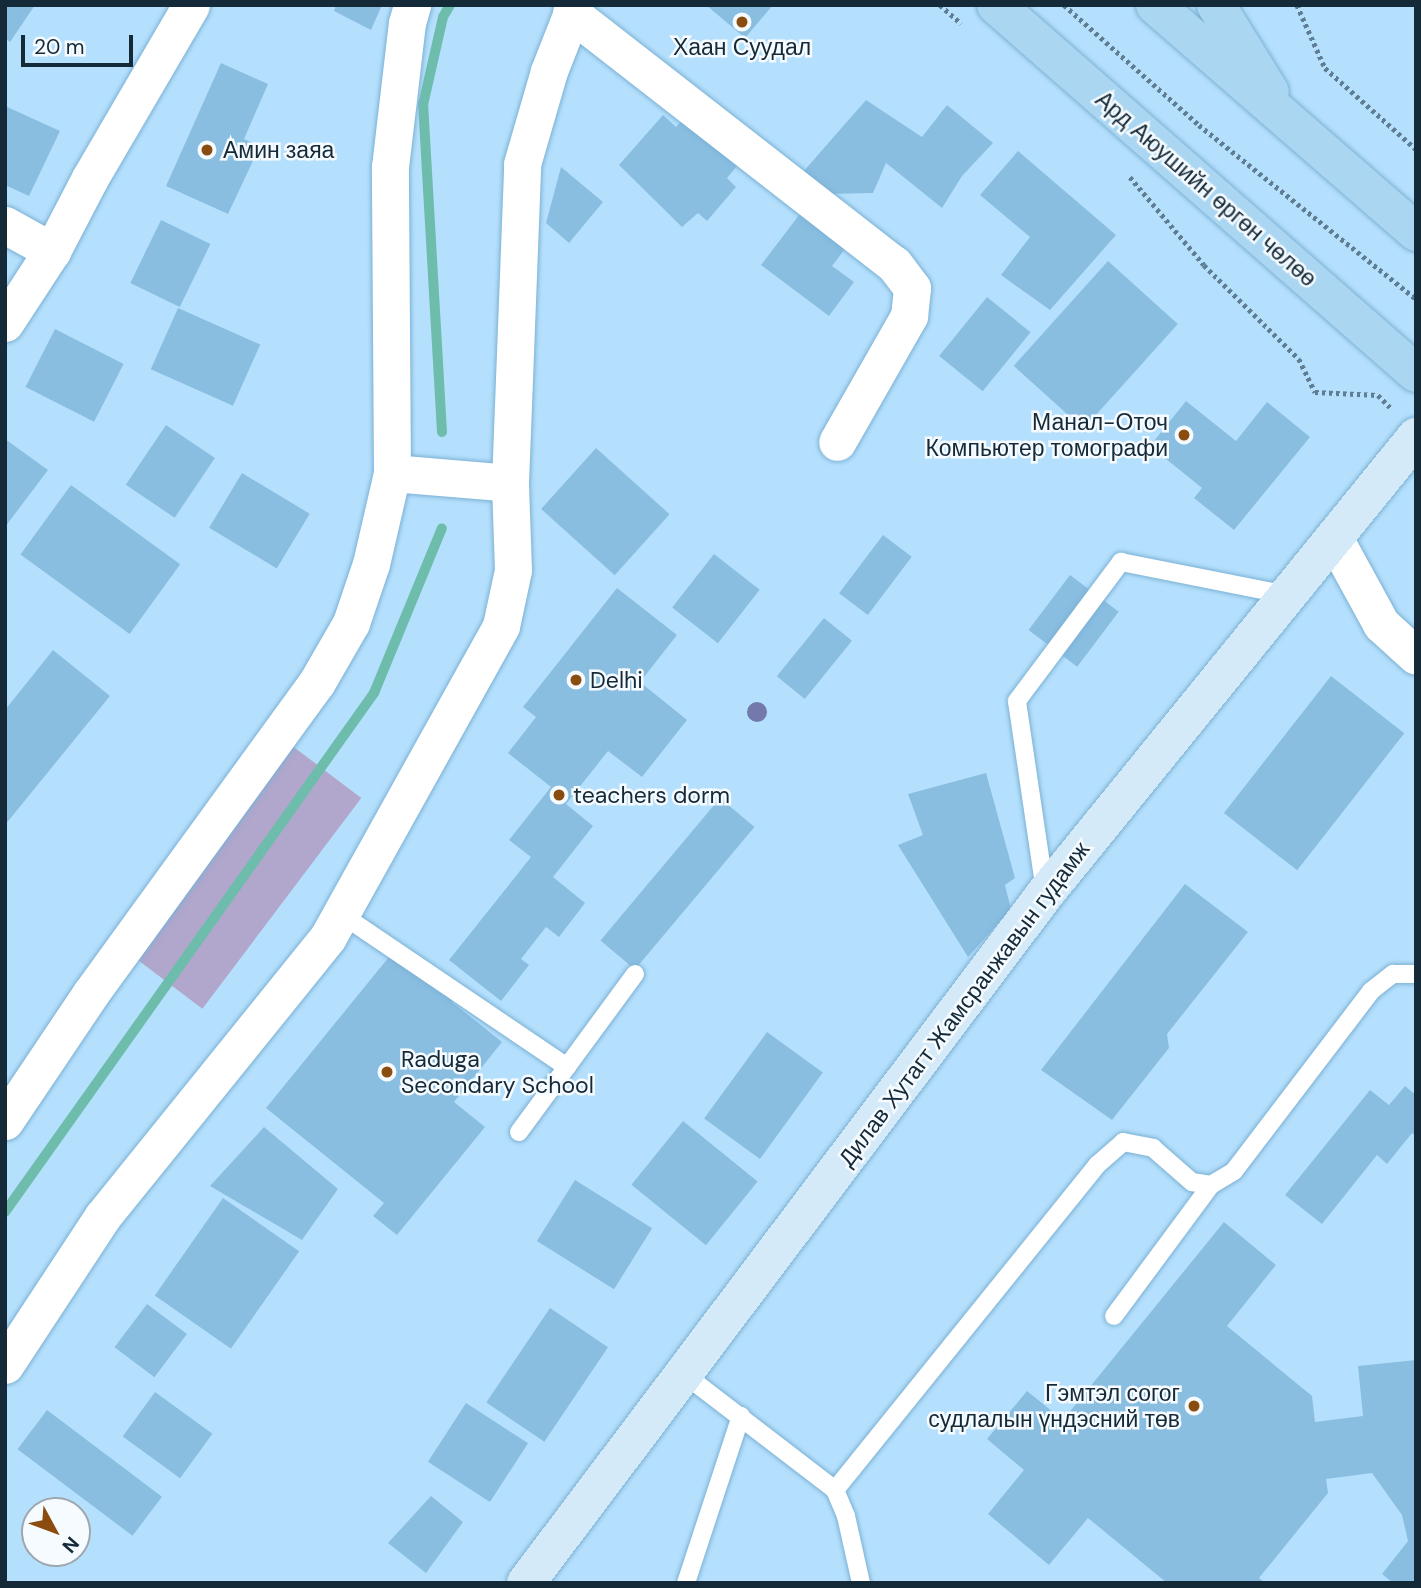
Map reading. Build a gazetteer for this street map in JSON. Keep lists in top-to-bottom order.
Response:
{
  "streets": {
    "main road": ["Ард Аюушийн өргөн чөлөө", "Дилав Хутагт Жамсранжавын гудамж"]
  },
  "places": [
    "Хаан Суудал",
    "Амин заяа",
    "Манал-Оточ Компьютер томографи",
    "Delhi",
    "teachers dorm",
    "Raduga Secondary School",
    "Гэмтэл согог судлалын үндэсний төв"
  ],
  "scale_bar": "20 m",
  "north": "bottom right"
}
